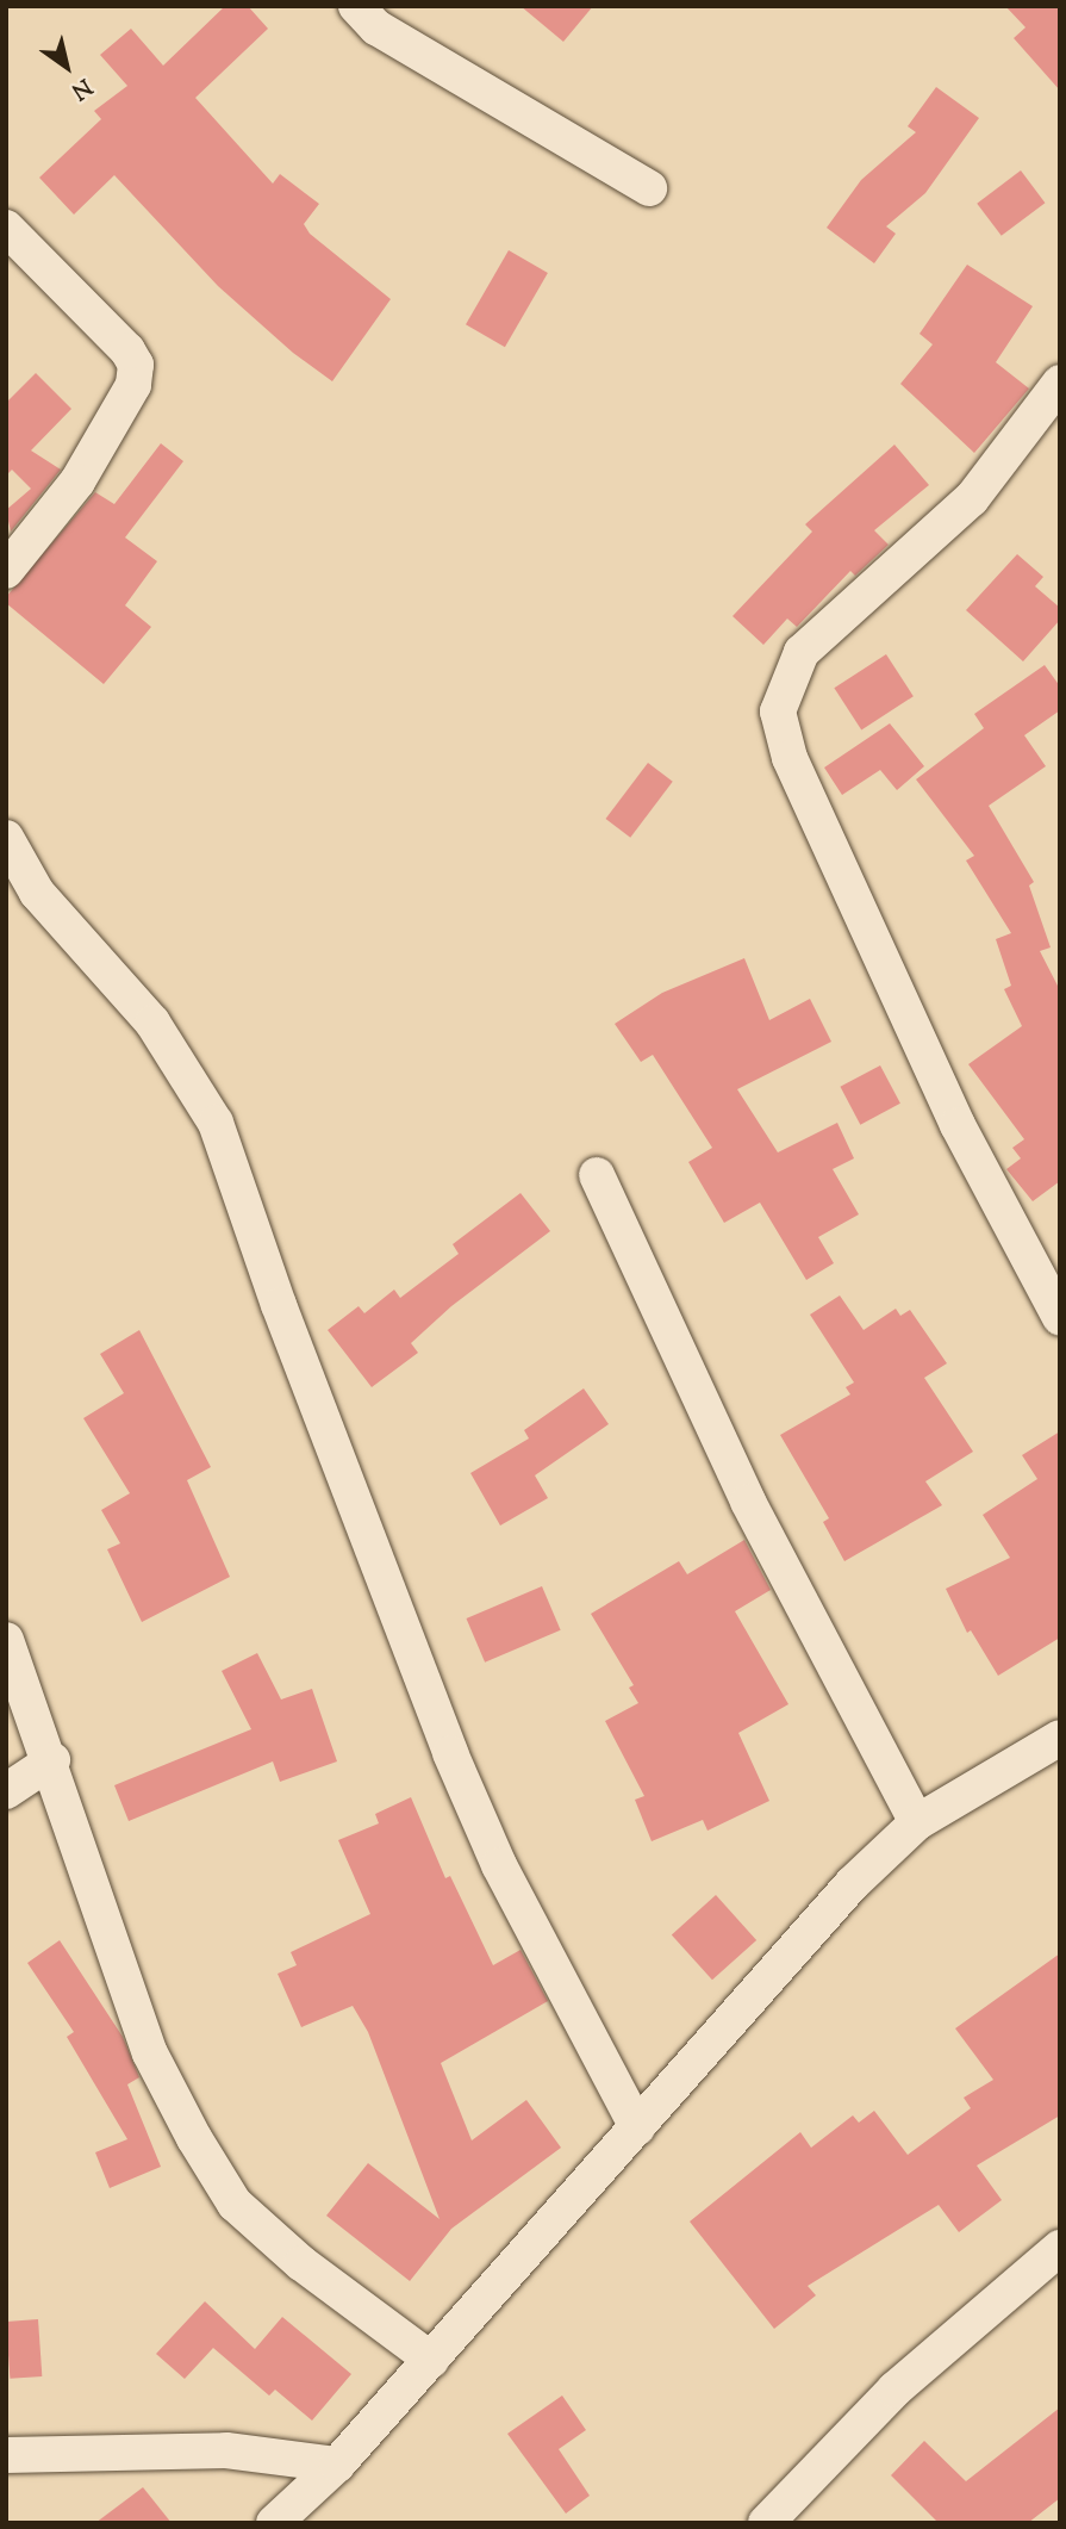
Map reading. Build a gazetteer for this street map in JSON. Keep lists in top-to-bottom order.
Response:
{
  "north": "bottom right"
}
